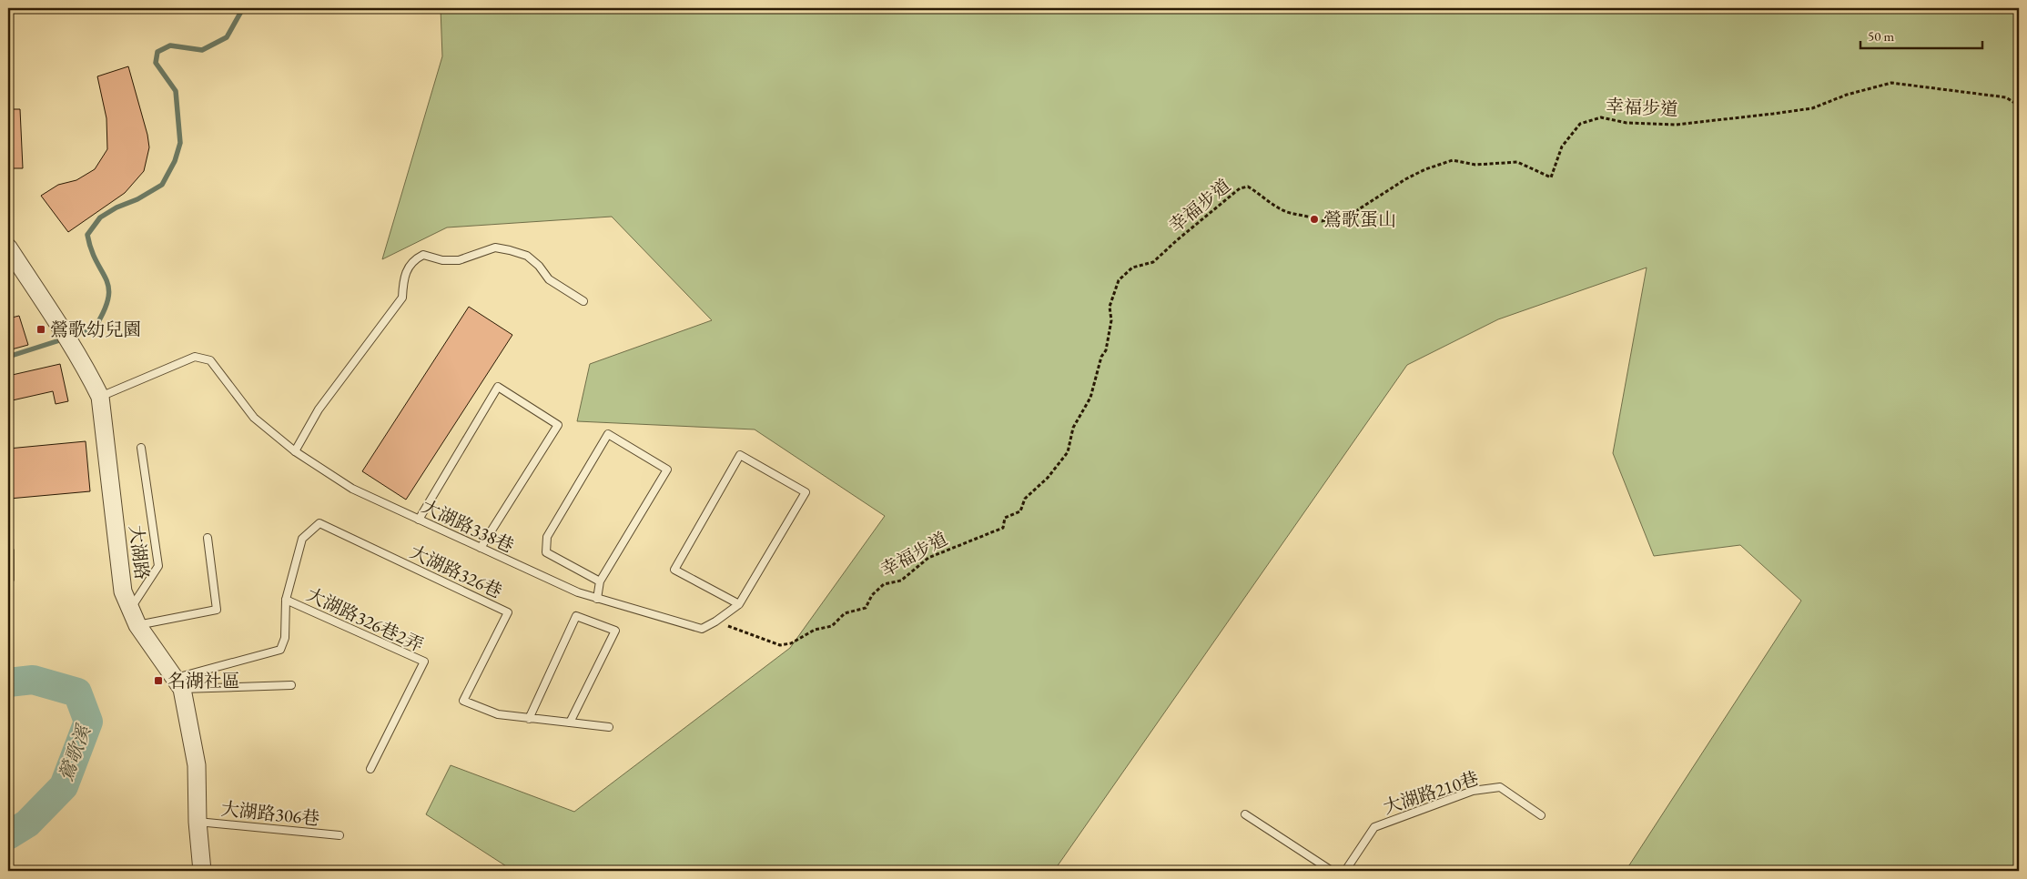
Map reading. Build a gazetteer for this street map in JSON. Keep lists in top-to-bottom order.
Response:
{
  "streets": {
    "street": ["大湖路"],
    "lane": [
      "大湖路338巷",
      "大湖路326巷",
      "大湖路326巷2弄",
      "大湖路210巷",
      "大湖路306巷"
    ],
    "path": ["幸福步道"]
  },
  "crossings": [
    ["幸福步道", "大湖路338巷"],
    ["大湖路338巷", "大湖路"],
    ["大湖路", "大湖路326巷"],
    ["大湖路", "大湖路306巷"],
    ["大湖路326巷", "大湖路326巷2弄"]
  ],
  "water": ["鶯歌溪"],
  "places": {
    "other": ["鶯歌蛋山"],
    "transit": ["鶯歌幼兒園", "名湖社區"]
  },
  "scale_bar": "50 m"
}
